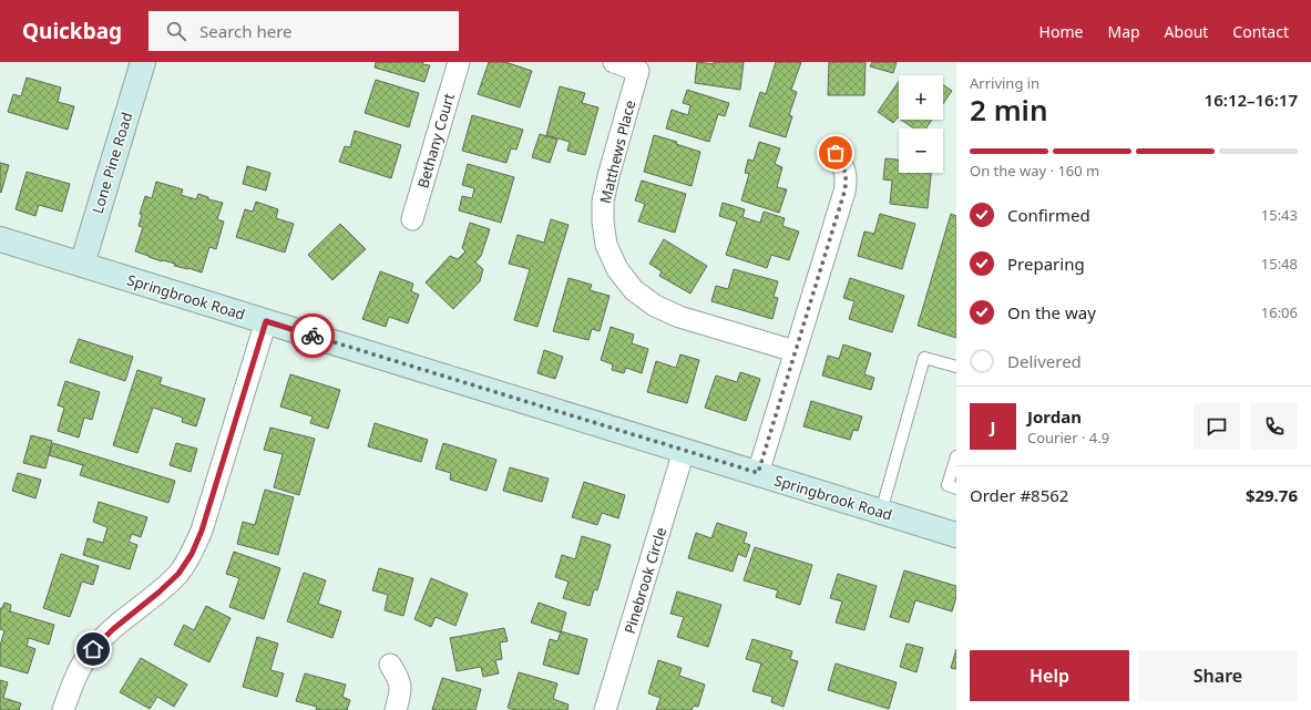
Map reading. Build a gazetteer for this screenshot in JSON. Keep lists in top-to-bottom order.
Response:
{
  "streets": {
    "street": [
      "Bethany Court",
      "Matthews Place",
      "Lone Pine Road",
      "Springbrook Road",
      "Pinebrook Circle"
    ]
  },
  "crossings": [
    ["Lone Pine Road", "Springbrook Road"],
    ["Springbrook Road", "Pinebrook Circle"]
  ],
  "page": {
    "header": "Quickbag",
    "search": "Search here",
    "nav": [
      "Home",
      "Map",
      "About",
      "Contact"
    ],
    "heading": ["2 min", "Arriving in", "16:12–16:17"],
    "panel": [
      "Jordan",
      "Courier · 4.9",
      "Order #8562",
      "$29.76"
    ],
    "map_buttons": ["+", "−"],
    "bar": "On the way · 160 m",
    "list": [
      ["Confirmed", "15:43"],
      ["Preparing", "15:48"],
      ["On the way", "16:06"],
      "Delivered"
    ],
    "round": "J",
    "buttons": ["Help", "Share"]
  }
}
